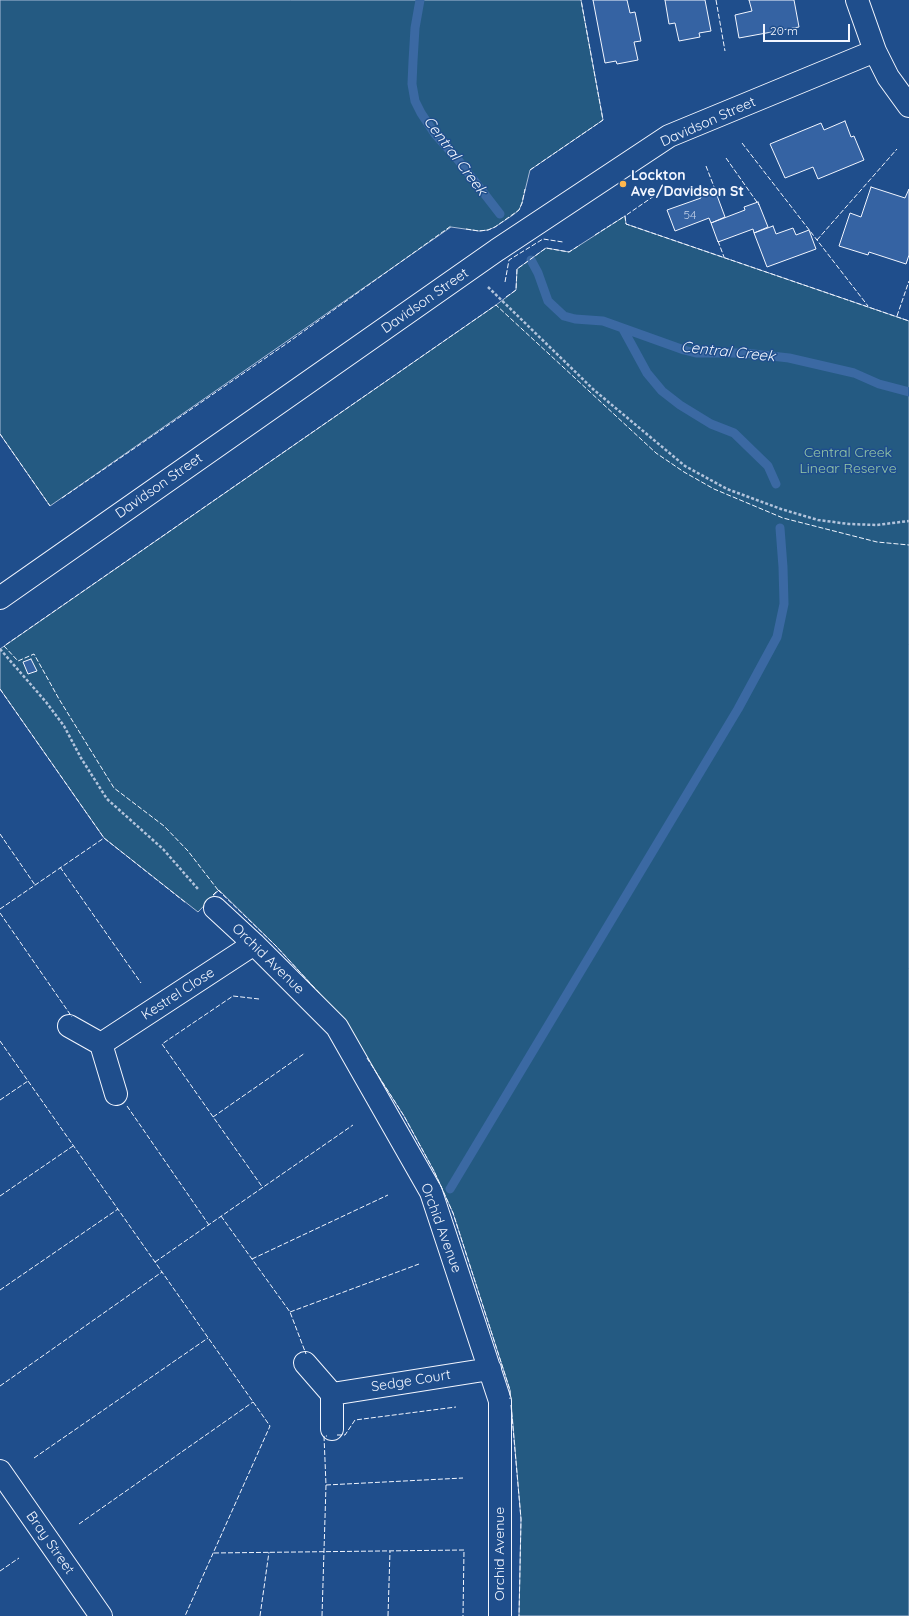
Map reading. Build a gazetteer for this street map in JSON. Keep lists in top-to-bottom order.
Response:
{
  "streets": {
    "street": [
      "Davidson Street",
      "Orchid Avenue",
      "Kestrel Close",
      "Sedge Court",
      "Bray Street"
    ]
  },
  "crossings": [
    ["Orchid Avenue", "Kestrel Close"],
    ["Orchid Avenue", "Sedge Court"]
  ],
  "water": ["Central Creek"],
  "parks": ["Central Creek Linear Reserve"],
  "places": ["Lockton Ave/Davidson St"],
  "house_numbers": ["54"],
  "scale_bar": "20 m"
}
